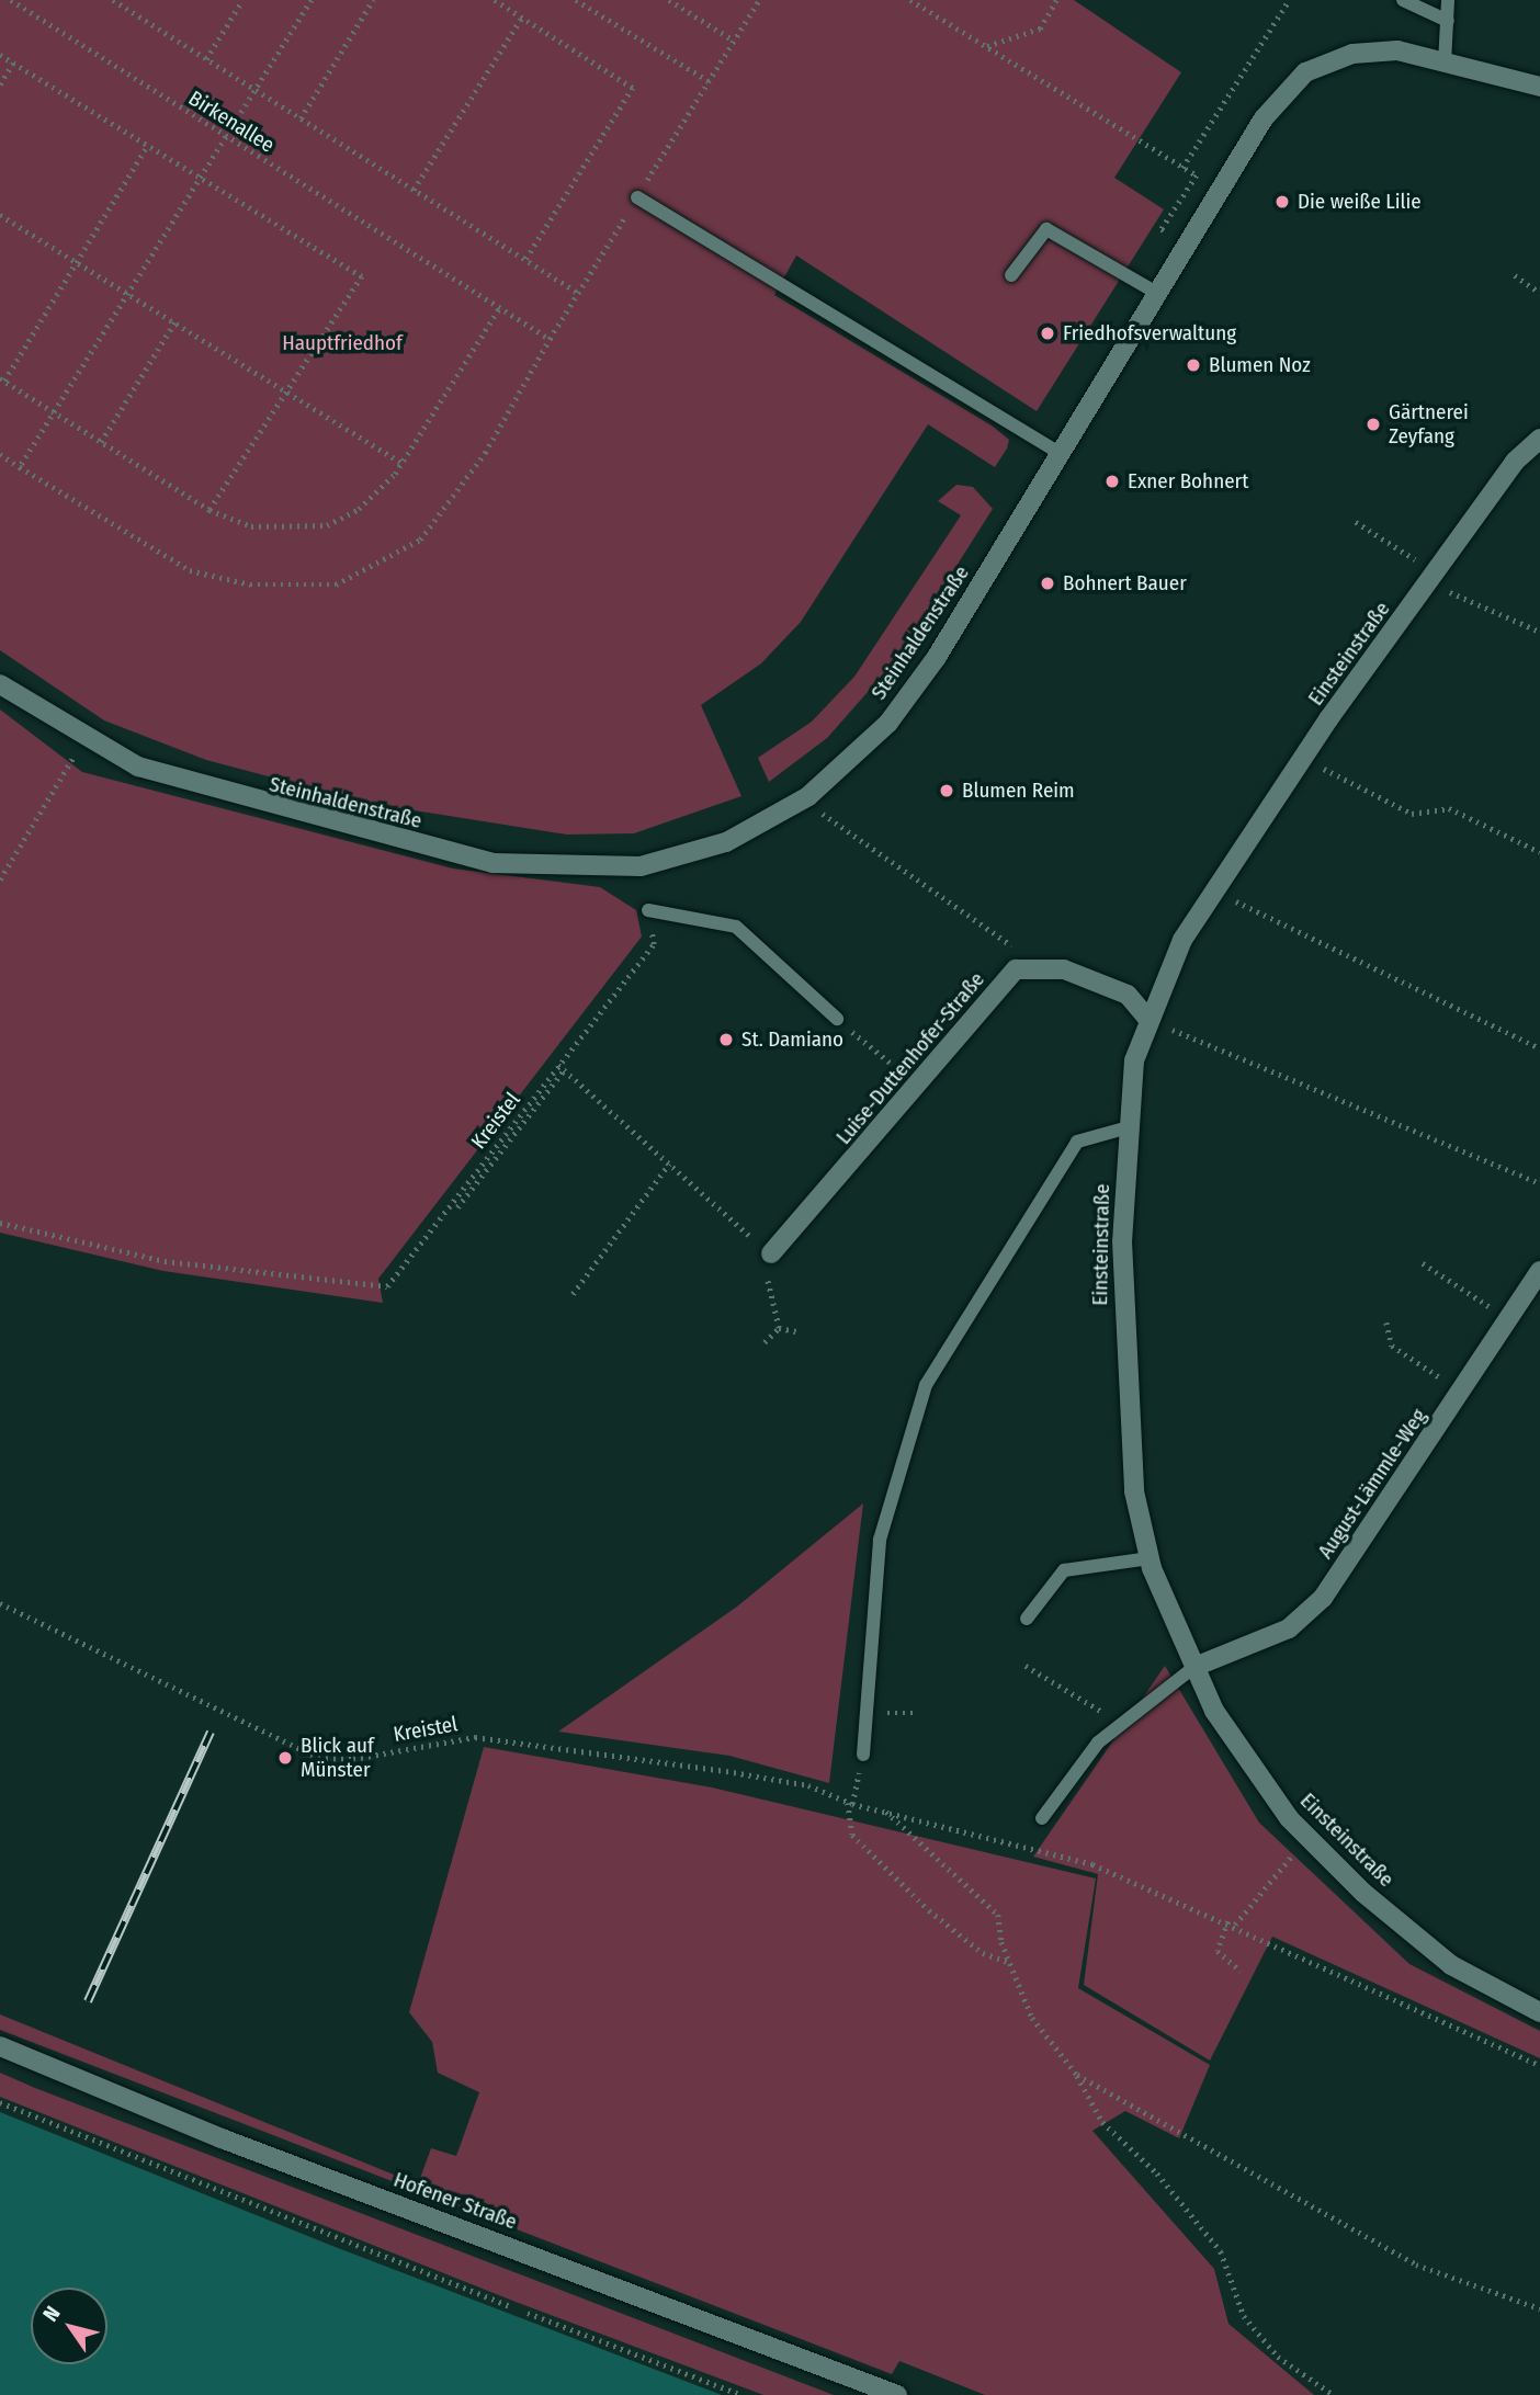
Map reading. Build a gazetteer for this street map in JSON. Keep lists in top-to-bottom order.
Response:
{
  "streets": {
    "street": [
      "Steinhaldenstraße",
      "Einsteinstraße",
      "Luise-Duttenhofer-Straße",
      "August-Lämmle-Weg",
      "Hofener Straße"
    ],
    "path": ["Birkenallee", "Kreistel"]
  },
  "crossings": [
    ["Einsteinstraße", "Luise-Duttenhofer-Straße"],
    ["Einsteinstraße", "August-Lämmle-Weg"]
  ],
  "parks": ["Hauptfriedhof"],
  "places": [
    "Die weiße Lilie",
    "Friedhofsverwaltung",
    "Blumen Noz",
    "Gärtnerei Zeyfang",
    "Exner Bohnert",
    "Bohnert Bauer",
    "Blumen Reim",
    "St. Damiano",
    "Blick auf Münster"
  ],
  "north": "top left"
}
